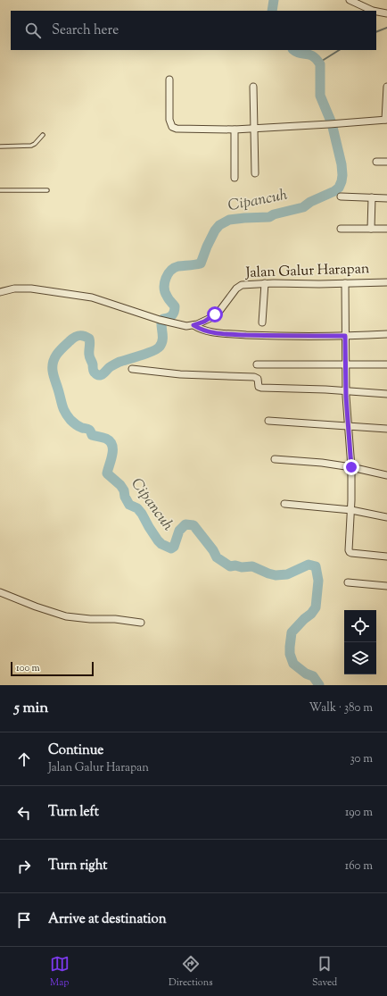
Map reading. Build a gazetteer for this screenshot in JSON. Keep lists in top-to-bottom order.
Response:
{
  "streets": {
    "street": ["Jalan Galur Harapan"]
  },
  "water": ["Cipancuh"],
  "scale_bar": "100 m",
  "page": {
    "search": "Search here",
    "scale": "100 m",
    "heading": ["5 min", "Walk · 380 m"],
    "list": [
      ["Continue", "Jalan Galur Harapan", "30 m"],
      ["Turn left", "190 m"],
      ["Turn right", "160 m"],
      "Arrive at destination"
    ],
    "nav": ["Map", "Directions", "Saved"]
  }
}
